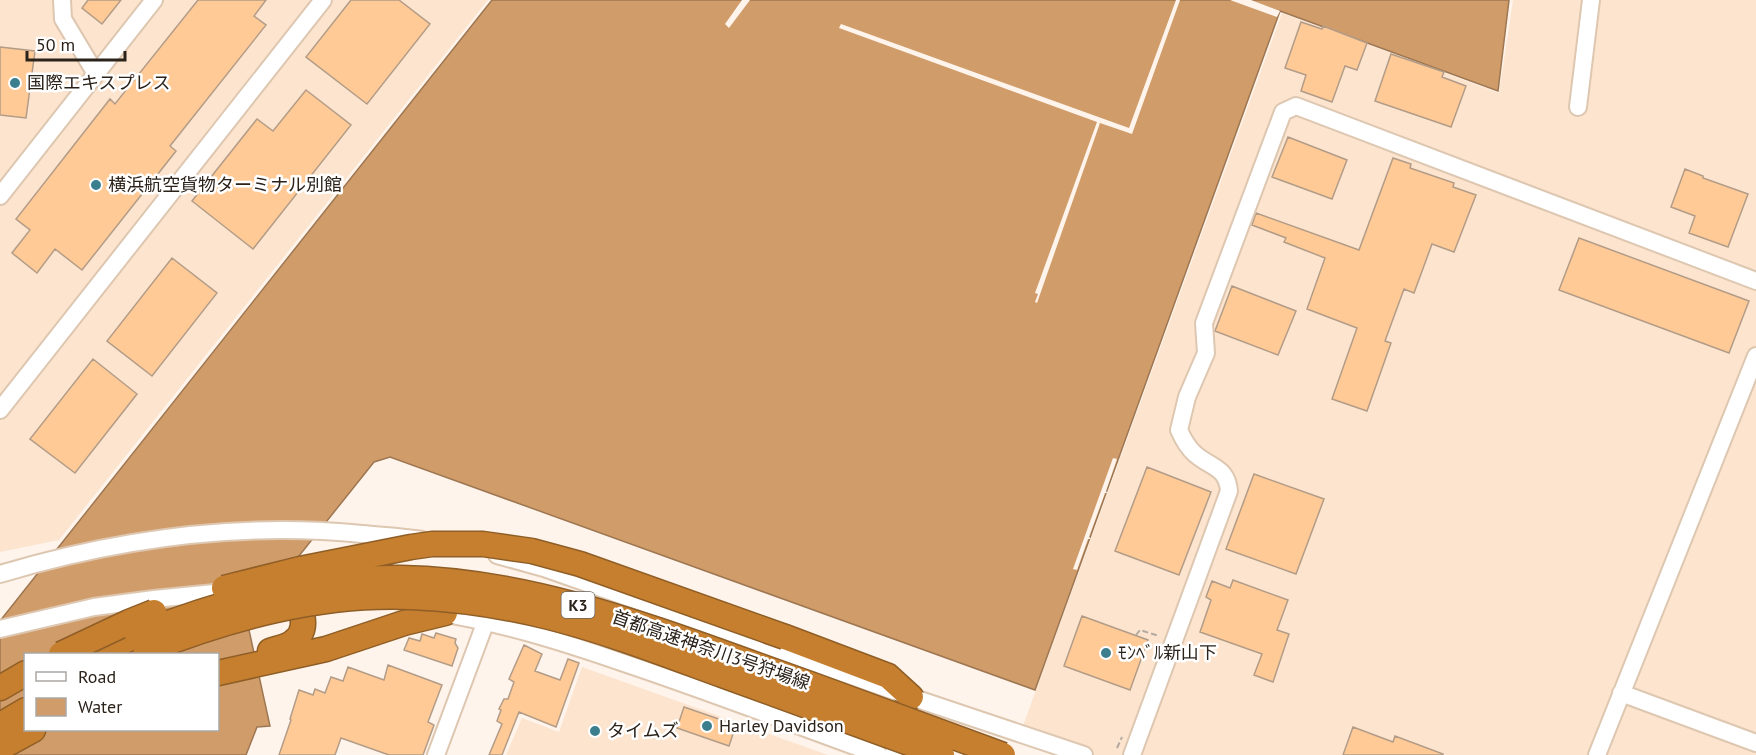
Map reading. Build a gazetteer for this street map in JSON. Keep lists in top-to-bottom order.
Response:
{
  "streets": {
    "highway": ["K3", "首都高速神奈川3号狩場線"]
  },
  "places": [
    "国際エキスプレス",
    "横浜航空貨物ターミナル別館",
    "ﾓﾝﾍﾞﾙ新山下",
    "Harley Davidson",
    "タイムズ"
  ],
  "legend": ["Road", "Water"],
  "scale_bar": "50 m"
}
